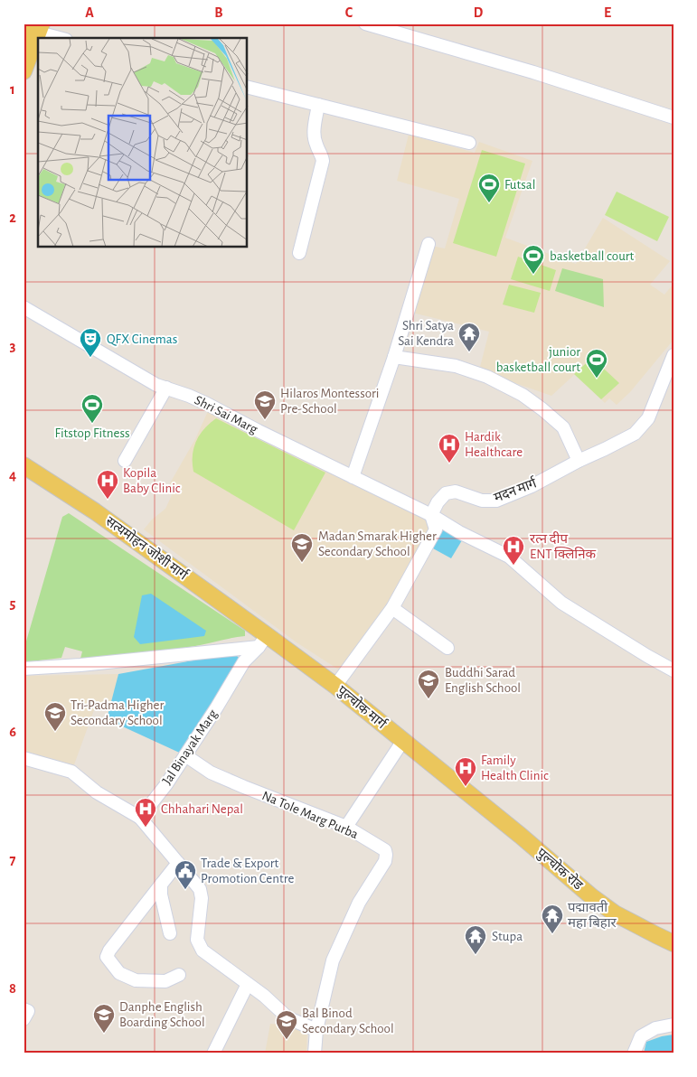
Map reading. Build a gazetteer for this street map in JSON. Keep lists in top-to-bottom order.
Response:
{
  "streets": {
    "main road": ["सत्यमोहन जोशी मार्ग", "पुल्चोक मार्ग", "पुल्चोक रोड"],
    "street": [
      "Shri Sai Marg",
      "मदन मार्ग",
      "Jal Binayak Marg",
      "Na Tole Marg Purba"
    ]
  },
  "crossings": [
    ["Shri Sai Marg", "मदन मार्ग"],
    ["सत्यमोहन जोशी मार्ग", "पुल्चोक मार्ग"],
    ["सत्यमोहन जोशी मार्ग", "Jal Binayak Marg"],
    ["पुल्चोक मार्ग", "Jal Binayak Marg"],
    ["पुल्चोक मार्ग", "पुल्चोक रोड"],
    ["Jal Binayak Marg", "Na Tole Marg Purba"]
  ],
  "places": {
    "sports": [
      "Futsal",
      "basketball court",
      "junior basketball court",
      "Fitstop Fitness"
    ],
    "temple": ["Shri Satya Sai Kendra", "पद्मावती महा बिहार", "Stupa"],
    "theatre": ["QFX Cinemas"],
    "school or university": [
      "Hilaros Montessori Pre-School",
      "Madan Smarak Higher Secondary School",
      "Buddhi Sarad English School",
      "Tri-Padma Higher Secondary School",
      "Danphe English Boarding School",
      "Bal Binod Secondary School"
    ],
    "hospital": [
      "Hardik Healthcare",
      "Kopila Baby Clinic",
      "रत्न दीप ENT क्लिनिक",
      "Family Health Clinic",
      "Chhahari Nepal"
    ],
    "public building": ["Trade & Export Promotion Centre"]
  },
  "grid": {
    "columns": [
      "A",
      "B",
      "C",
      "D",
      "E"
    ],
    "rows": [
      "1",
      "2",
      "3",
      "4",
      "5",
      "6",
      "7",
      "8"
    ]
  }
}
